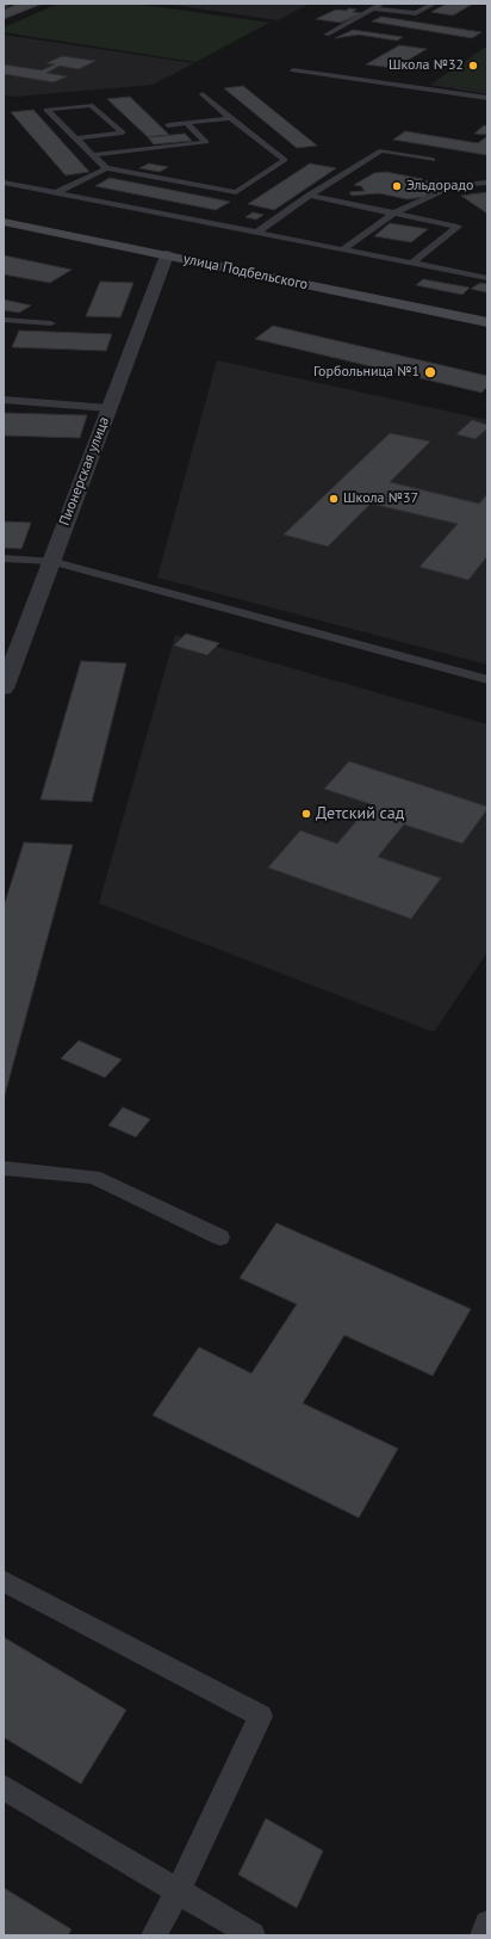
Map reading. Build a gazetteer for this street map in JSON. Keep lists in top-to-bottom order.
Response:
{
  "streets": {
    "main road": ["улица Подбельского"],
    "street": ["Пионерская улица"]
  },
  "crossings": [
    ["улица Подбельского", "Пионерская улица"]
  ],
  "places": [
    "Школа №32",
    "Эльдорадо",
    "Горбольница №1",
    "Школа №37",
    "Детский сад"
  ]
}
